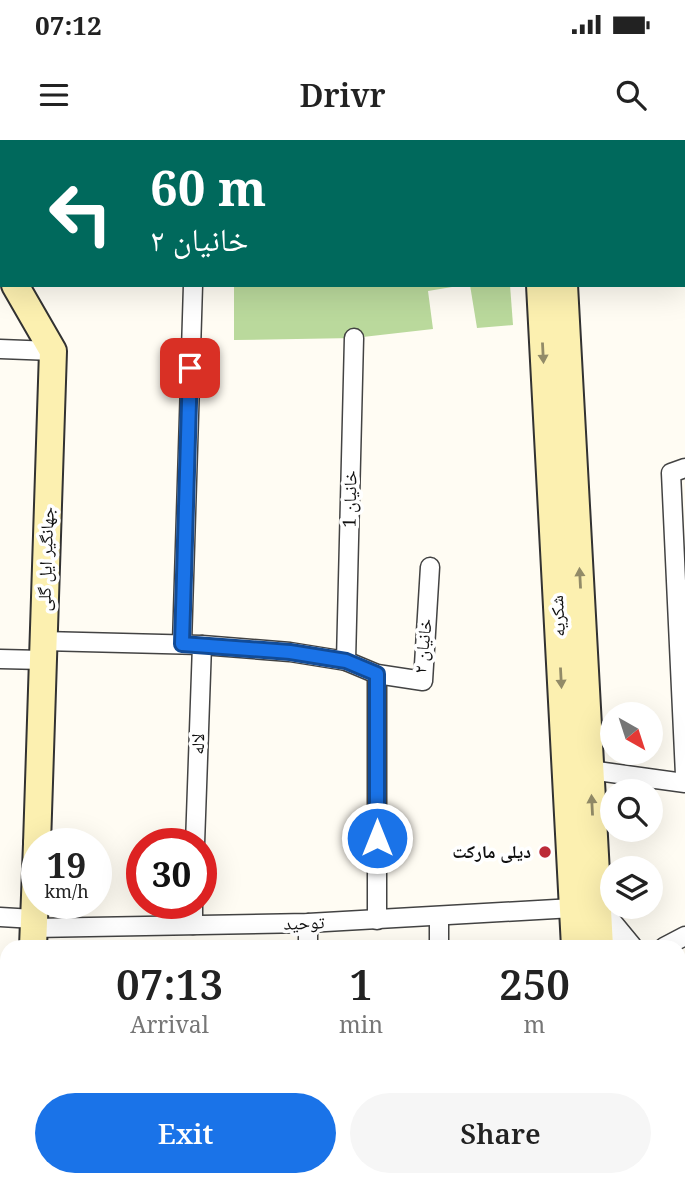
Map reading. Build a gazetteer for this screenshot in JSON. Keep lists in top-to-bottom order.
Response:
{
  "streets": {
    "main road": ["جهانگیر ایل گلی", "شکریه"],
    "street": [
      "خانیان 1",
      "خانیان ۲",
      "لاله",
      "توحید"
    ]
  },
  "crossings": [
    ["خانیان 1", "خانیان ۲"],
    ["جهانگیر ایل گلی", "خانیان ۲"],
    ["شکریه", "توحید"],
    ["خانیان ۲", "لاله"]
  ],
  "places": ["دیلی مارکت"],
  "north": "bottom right",
  "page": {
    "status": "07:12",
    "header": "Drivr",
    "turn": ["60 m", "خانیان ۲"],
    "speed": "19 km/h",
    "limit": "30",
    "eta": [
      "07:13",
      "Arrival",
      "1",
      "min",
      "250",
      "m"
    ],
    "buttons": ["Exit", "Share"]
  }
}
